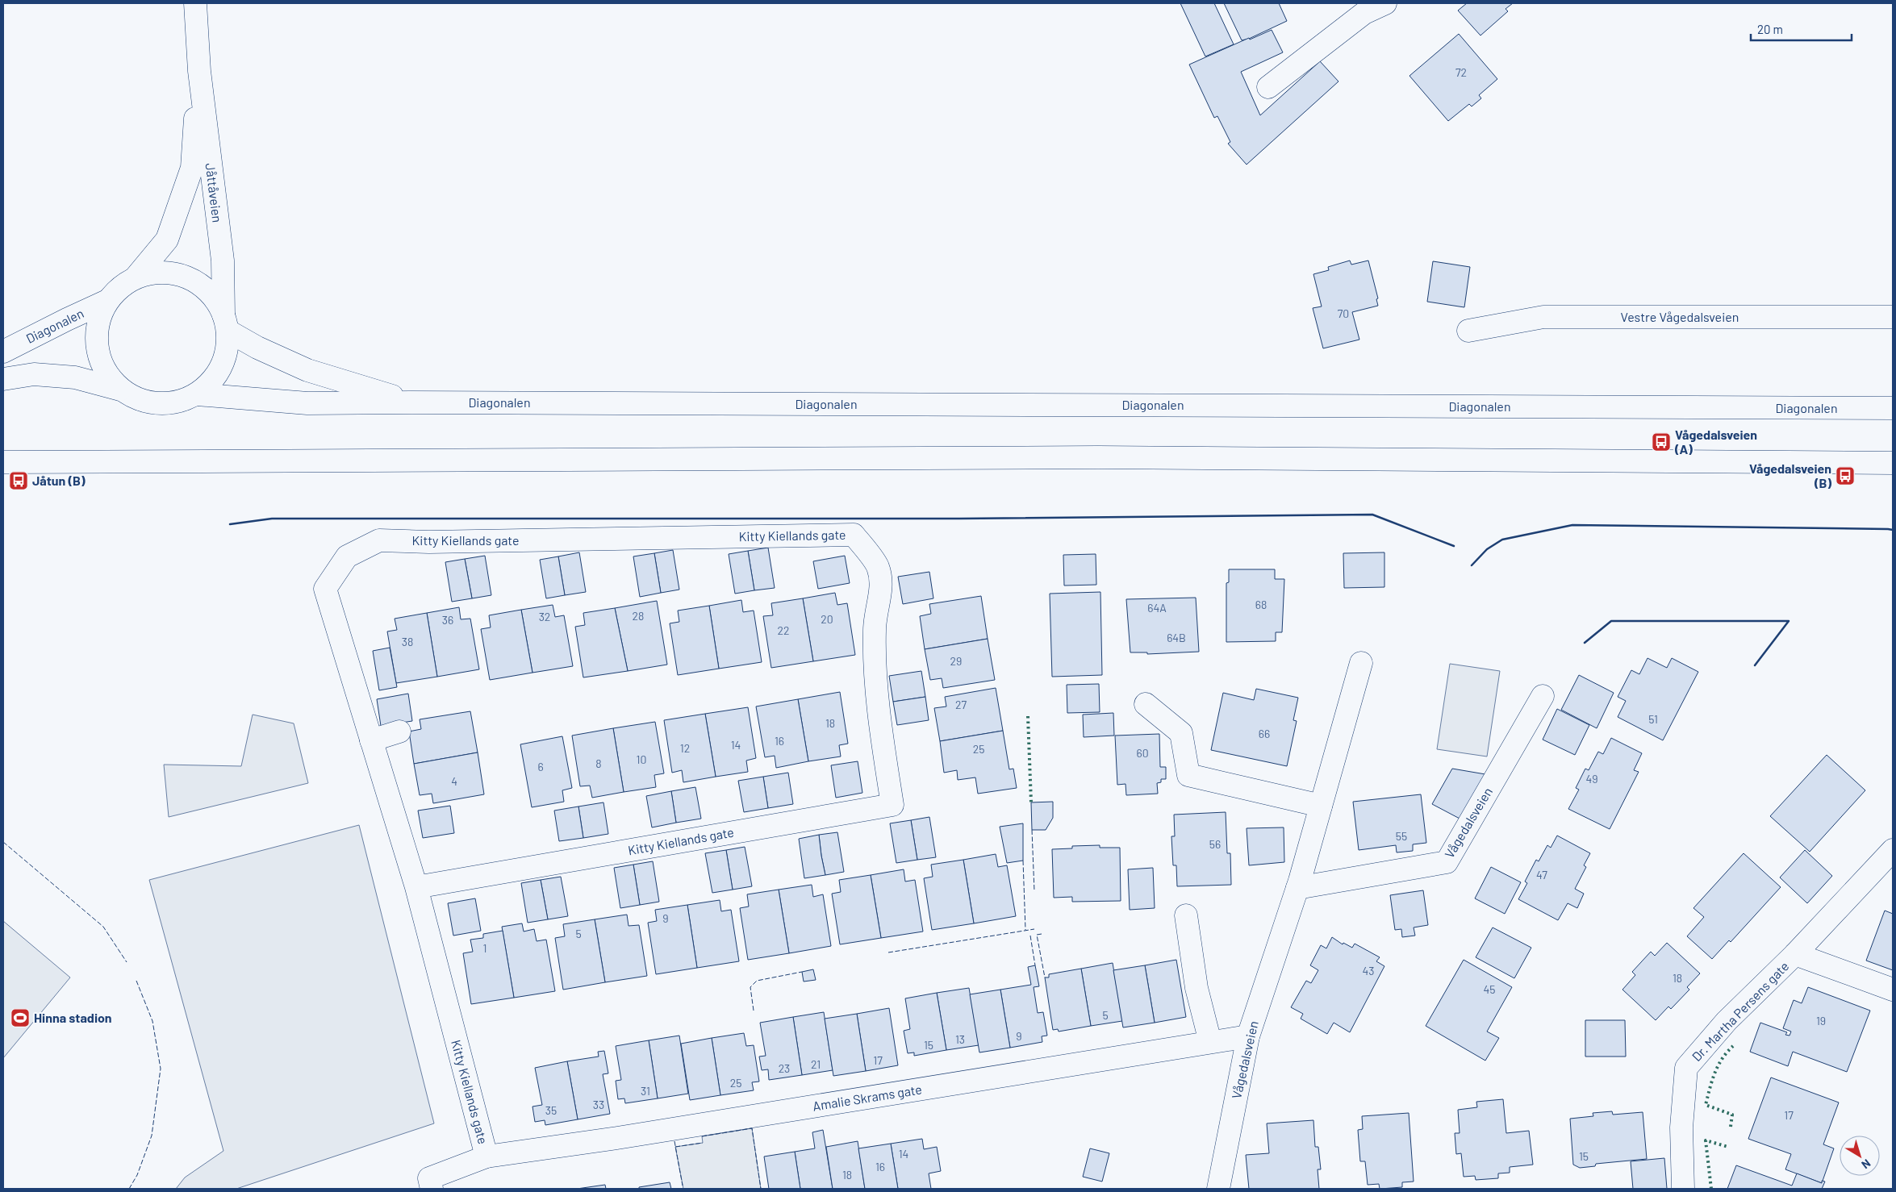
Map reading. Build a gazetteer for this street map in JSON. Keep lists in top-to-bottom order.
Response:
{
  "streets": {
    "street": [
      "Jåttåveien",
      "Vestre Vågedalsveien",
      "Diagonalen",
      "Kitty Kiellands gate",
      "Vågedalsveien",
      "Dr. Martha Persens gate",
      "Amalie Skrams gate"
    ]
  },
  "crossings": [
    ["Jåttåveien", "Diagonalen"],
    ["Kitty Kiellands gate", "Amalie Skrams gate"],
    ["Vågedalsveien", "Amalie Skrams gate"]
  ],
  "places": {
    "bus stop": ["Vågedalsveien (A)", "Vågedalsveien (B)", "Jåtun (B)"],
    "sports": ["Hinna stadion"]
  },
  "house_numbers": [
    "72",
    "70",
    "68",
    "64A",
    "28",
    "32",
    "20",
    "36",
    "22",
    "64B",
    "38",
    "29",
    "27",
    "51",
    "18",
    "66",
    "16",
    "14",
    "12",
    "25",
    "60",
    "10",
    "8",
    "6",
    "49",
    "4",
    "55",
    "56",
    "47",
    "9",
    "5",
    "1",
    "43",
    "18",
    "45",
    "5",
    "19",
    "9",
    "13",
    "15",
    "17",
    "21",
    "23",
    "25",
    "31",
    "33",
    "35",
    "17",
    "14",
    "15",
    "16",
    "18"
  ],
  "scale_bar": "20 m",
  "north": "bottom right"
}
